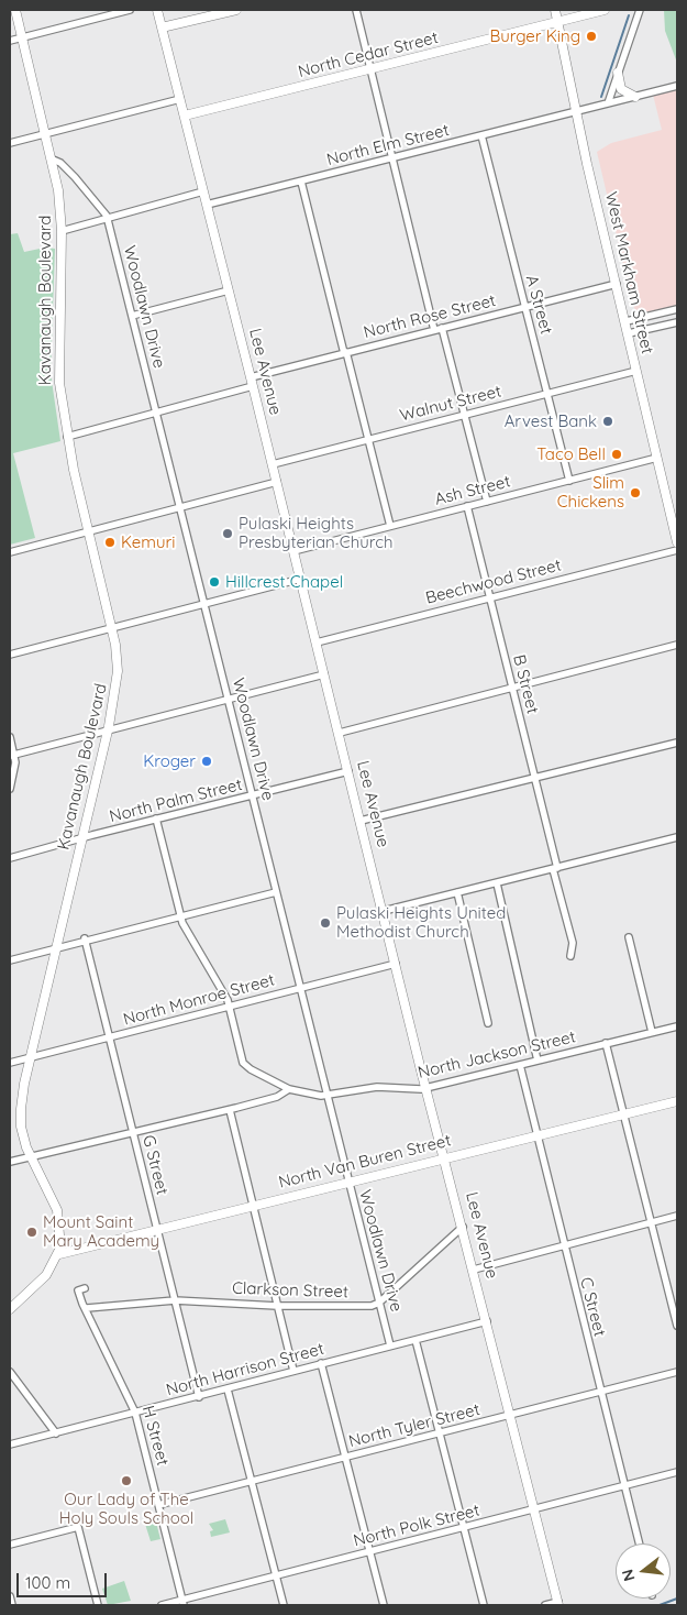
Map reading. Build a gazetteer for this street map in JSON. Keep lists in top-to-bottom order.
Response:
{
  "streets": {
    "street": [
      "North Cedar Street",
      "North Elm Street",
      "West Markham Street",
      "Kavanaugh Boulevard",
      "A Street",
      "Woodlawn Drive",
      "North Rose Street",
      "Lee Avenue",
      "Walnut Street",
      "Ash Street",
      "Beechwood Street",
      "B Street",
      "North Palm Street",
      "North Monroe Street",
      "North Jackson Street",
      "North Van Buren Street",
      "G Street",
      "Clarkson Street",
      "C Street",
      "North Harrison Street",
      "North Tyler Street",
      "H Street",
      "North Polk Street"
    ]
  },
  "crossings": [
    ["North Cedar Street", "West Markham Street"],
    ["North Cedar Street", "Lee Avenue"],
    ["North Elm Street", "West Markham Street"],
    ["North Elm Street", "A Street"],
    ["North Elm Street", "Lee Avenue"],
    ["West Markham Street", "North Rose Street"],
    ["West Markham Street", "Walnut Street"],
    ["West Markham Street", "Ash Street"],
    ["Kavanaugh Boulevard", "Woodlawn Drive"],
    ["Kavanaugh Boulevard", "North Rose Street"],
    ["Kavanaugh Boulevard", "North Palm Street"],
    ["Kavanaugh Boulevard", "North Monroe Street"],
    ["Kavanaugh Boulevard", "North Van Buren Street"],
    ["A Street", "North Rose Street"],
    ["A Street", "Walnut Street"],
    ["A Street", "Ash Street"],
    ["Woodlawn Drive", "North Rose Street"],
    ["Woodlawn Drive", "North Palm Street"],
    ["Woodlawn Drive", "North Monroe Street"],
    ["Woodlawn Drive", "North Jackson Street"],
    ["Woodlawn Drive", "North Van Buren Street"],
    ["Woodlawn Drive", "Clarkson Street"],
    ["Woodlawn Drive", "North Harrison Street"],
    ["North Rose Street", "Lee Avenue"],
    ["Lee Avenue", "Walnut Street"],
    ["Lee Avenue", "Ash Street"],
    ["Lee Avenue", "Beechwood Street"],
    ["Lee Avenue", "North Palm Street"],
    ["Lee Avenue", "North Monroe Street"],
    ["Lee Avenue", "North Jackson Street"],
    ["Lee Avenue", "North Van Buren Street"],
    ["Lee Avenue", "North Harrison Street"],
    ["Lee Avenue", "North Tyler Street"],
    ["Lee Avenue", "North Polk Street"],
    ["Ash Street", "B Street"],
    ["Beechwood Street", "B Street"],
    ["North Palm Street", "North Jackson Street"],
    ["North Monroe Street", "North Jackson Street"],
    ["North Monroe Street", "G Street"],
    ["North Jackson Street", "C Street"],
    ["North Van Buren Street", "G Street"],
    ["North Van Buren Street", "C Street"],
    ["G Street", "Clarkson Street"],
    ["G Street", "North Harrison Street"],
    ["Clarkson Street", "H Street"],
    ["C Street", "North Tyler Street"],
    ["C Street", "North Polk Street"],
    ["North Harrison Street", "H Street"],
    ["North Tyler Street", "H Street"],
    ["H Street", "North Polk Street"]
  ],
  "places": [
    "Burger King",
    "Arvest Bank",
    "Taco Bell",
    "Slim Chickens",
    "Pulaski Heights Presbyterian Church",
    "Kemuri",
    "Hillcrest Chapel",
    "Kroger",
    "Pulaski Heights United Methodist Church",
    "Mount Saint Mary Academy",
    "Our Lady of The Holy Souls School"
  ],
  "scale_bar": "100 m",
  "north": "left"
}
